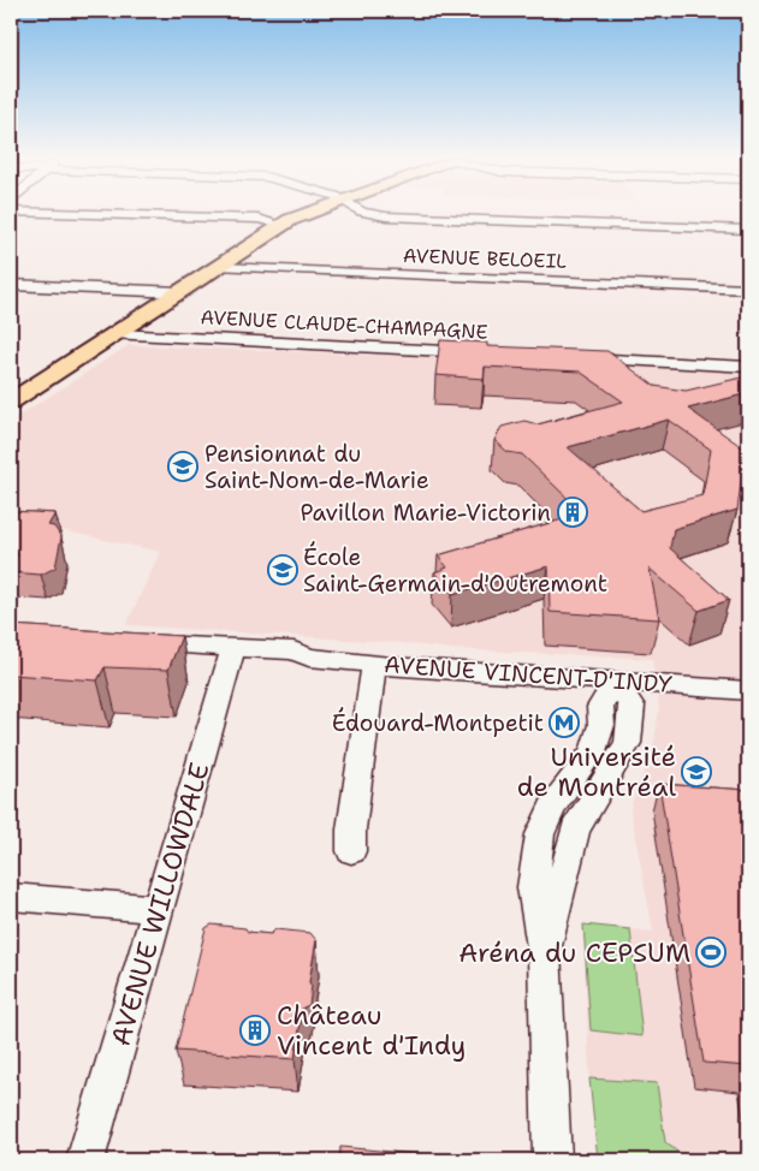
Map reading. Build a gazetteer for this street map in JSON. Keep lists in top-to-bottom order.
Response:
{
  "streets": {
    "street": [
      "AVENUE BELOEIL",
      "AVENUE CLAUDE-CHAMPAGNE",
      "AVENUE VINCENT-D'INDY",
      "AVENUE WILLOWDALE"
    ]
  },
  "crossings": [
    ["AVENUE VINCENT-D'INDY", "AVENUE WILLOWDALE"]
  ],
  "places": {
    "school or university": ["Pensionnat du Saint-Nom-de-Marie", "École Saint-Germain-d'Outremont", "Université de Montréal"],
    "building": ["Pavillon Marie-Victorin", "Château Vincent d'Indy"],
    "metro station": ["Édouard-Montpetit"],
    "sports": ["Aréna du CEPSUM"]
  }
}
